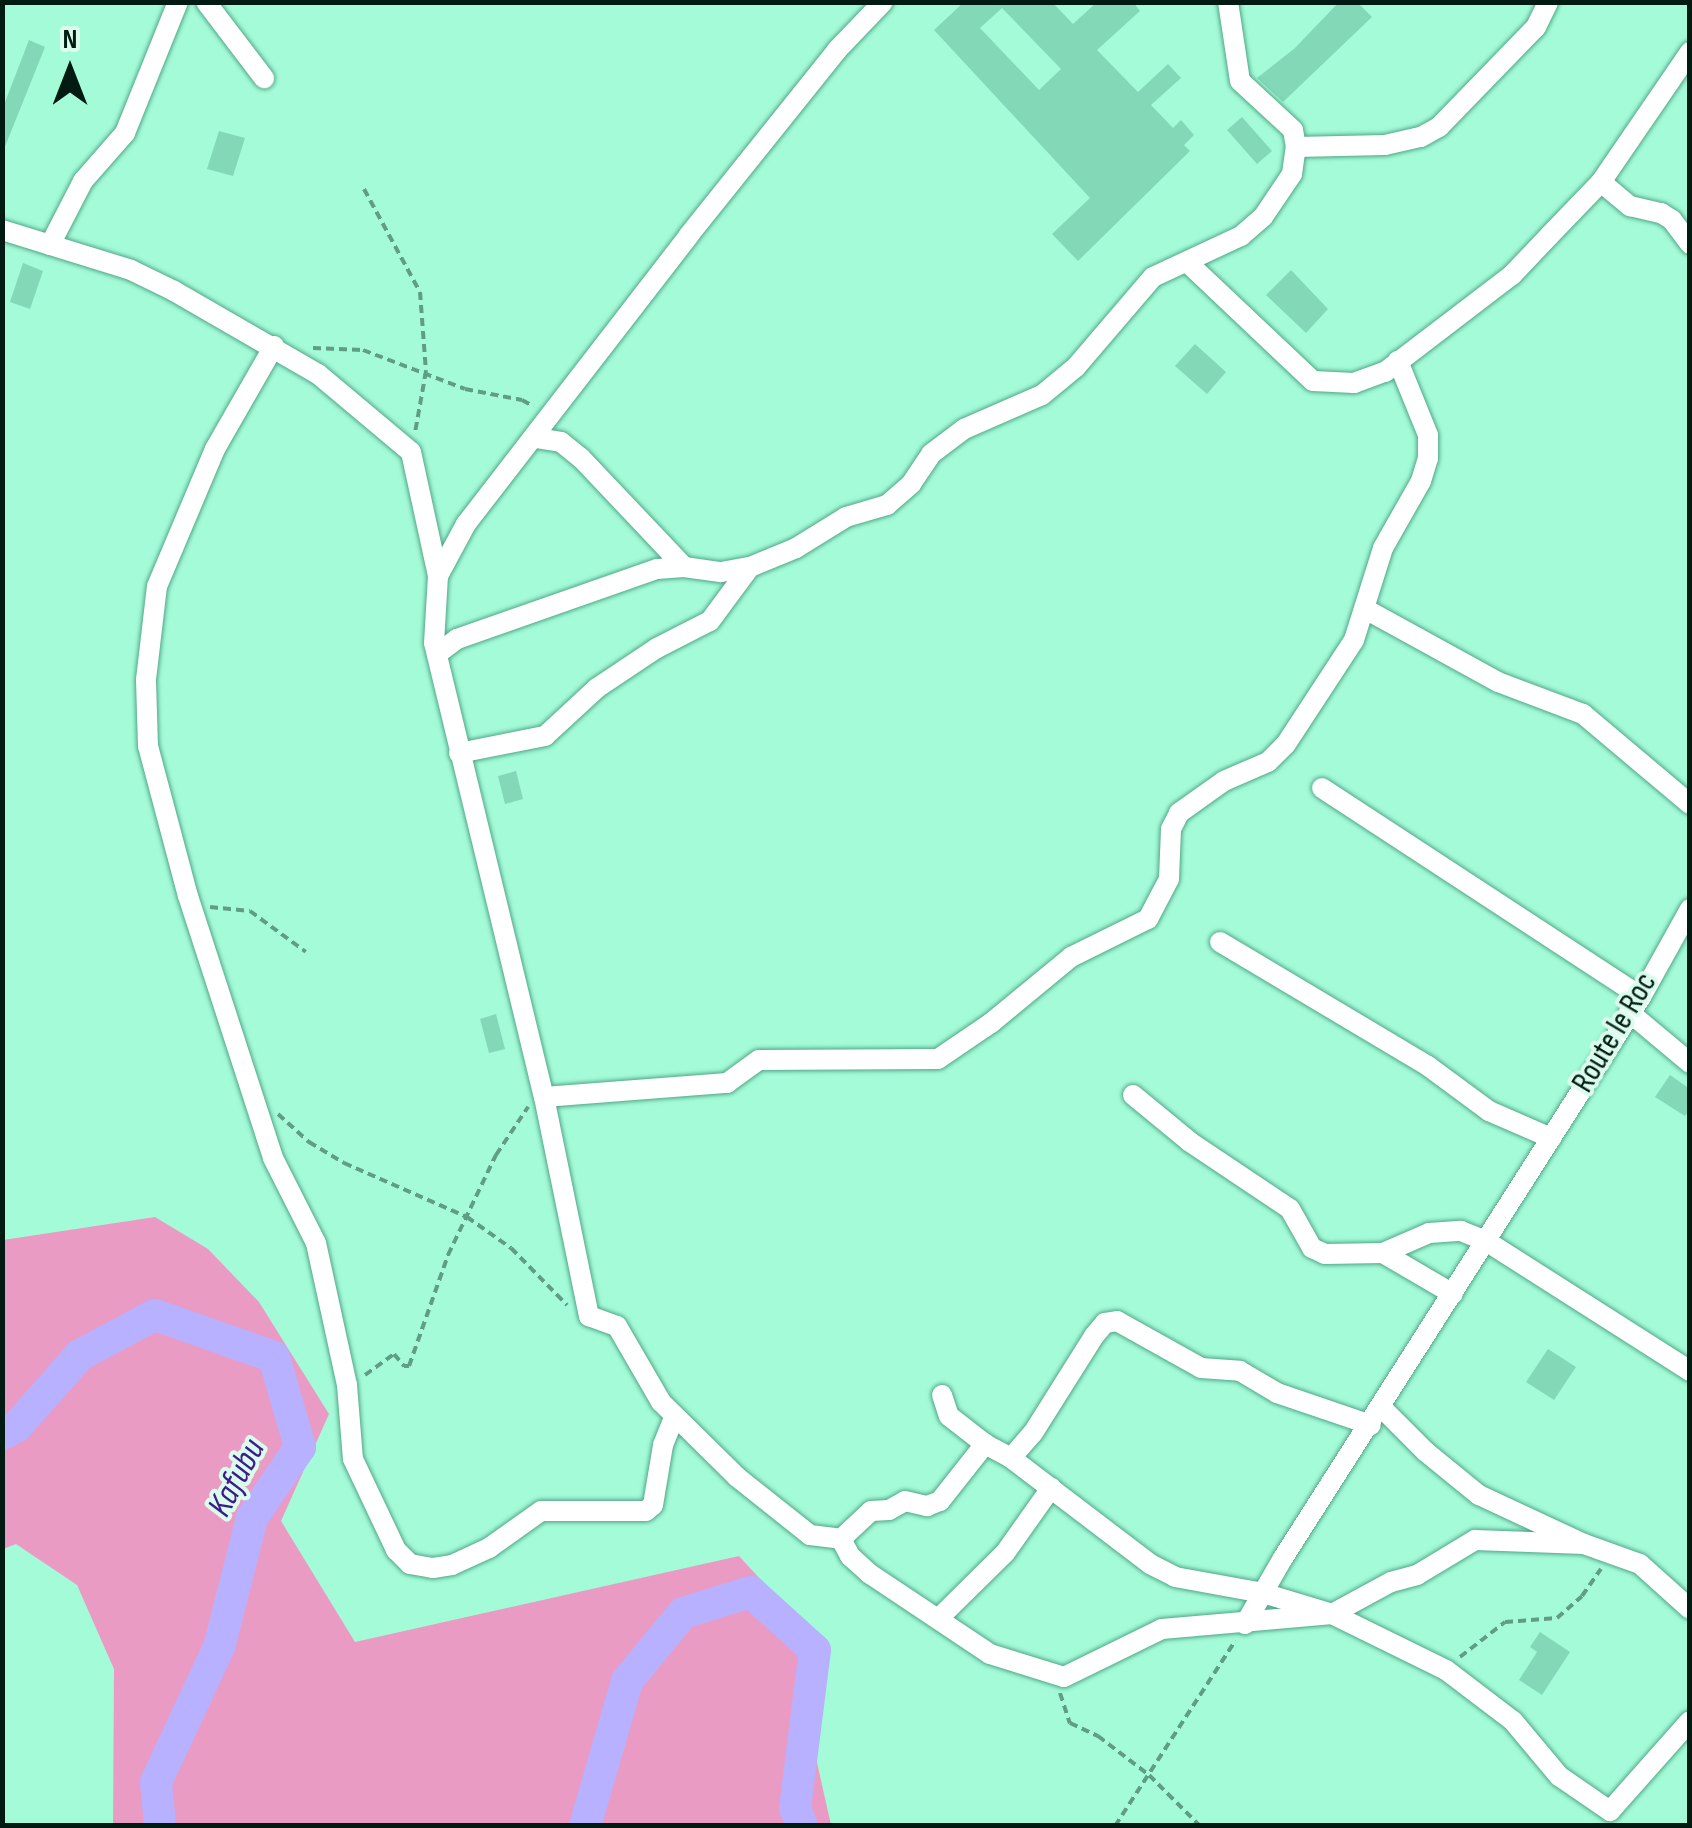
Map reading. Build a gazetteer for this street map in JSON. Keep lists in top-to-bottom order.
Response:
{
  "streets": {
    "street": ["Route le Roc"]
  },
  "water": ["Kafubu"],
  "north": "top"
}
